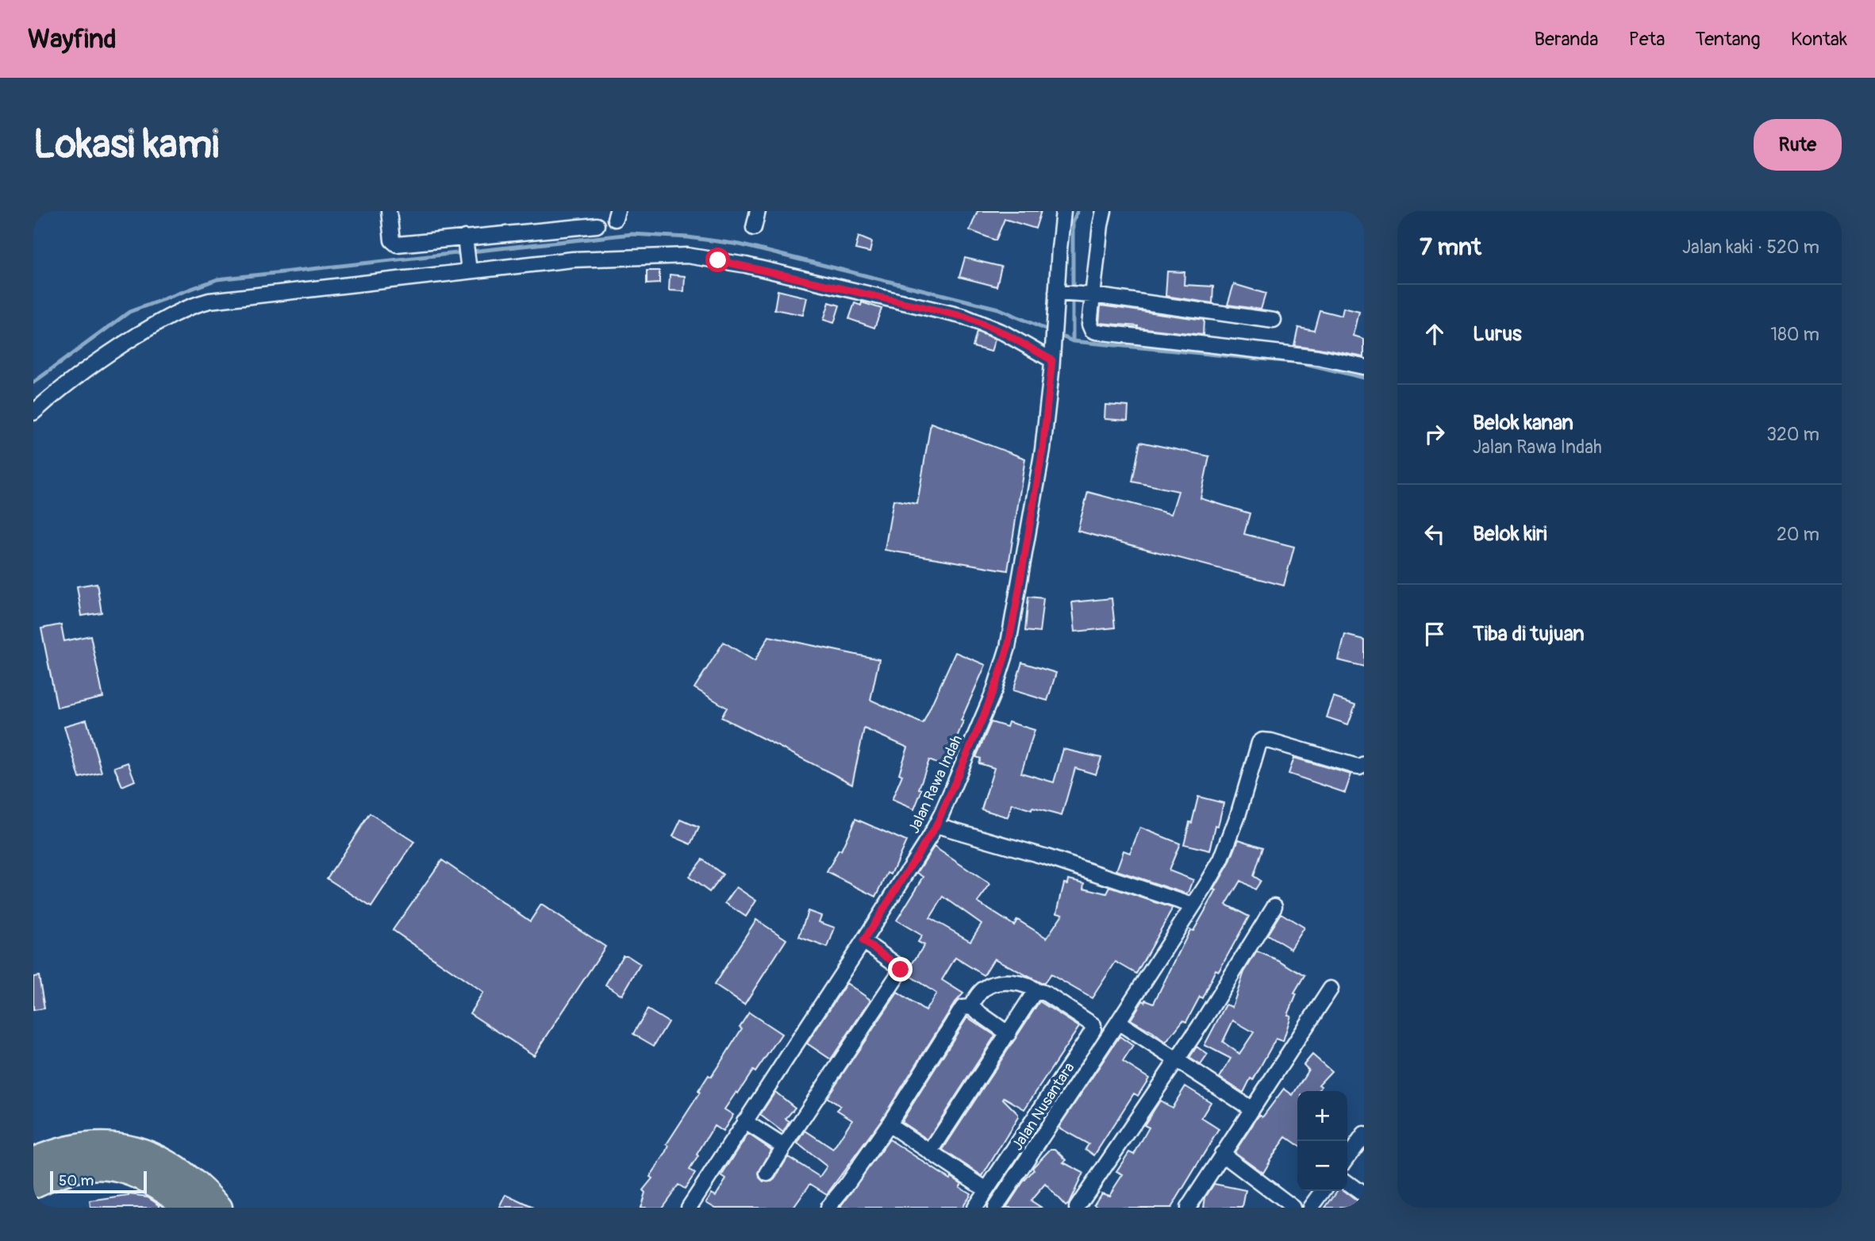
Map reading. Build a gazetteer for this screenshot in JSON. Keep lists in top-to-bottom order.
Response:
{
  "streets": {
    "street": ["Jalan Rawa Indah", "Jalan Nusantara"]
  },
  "scale_bar": "50 m",
  "page": {
    "header": "Wayfind",
    "nav": [
      "Beranda",
      "Peta",
      "Tentang",
      "Kontak"
    ],
    "buttons": "Rute",
    "title": "Lokasi kami",
    "heading": ["7 mnt", "Jalan kaki · 520 m"],
    "list": [
      ["Lurus", "180 m"],
      ["Belok kanan", "Jalan Rawa Indah", "320 m"],
      ["Belok kiri", "20 m"],
      "Tiba di tujuan"
    ],
    "map_buttons": ["+", "−"],
    "scale": "50 m"
  }
}
